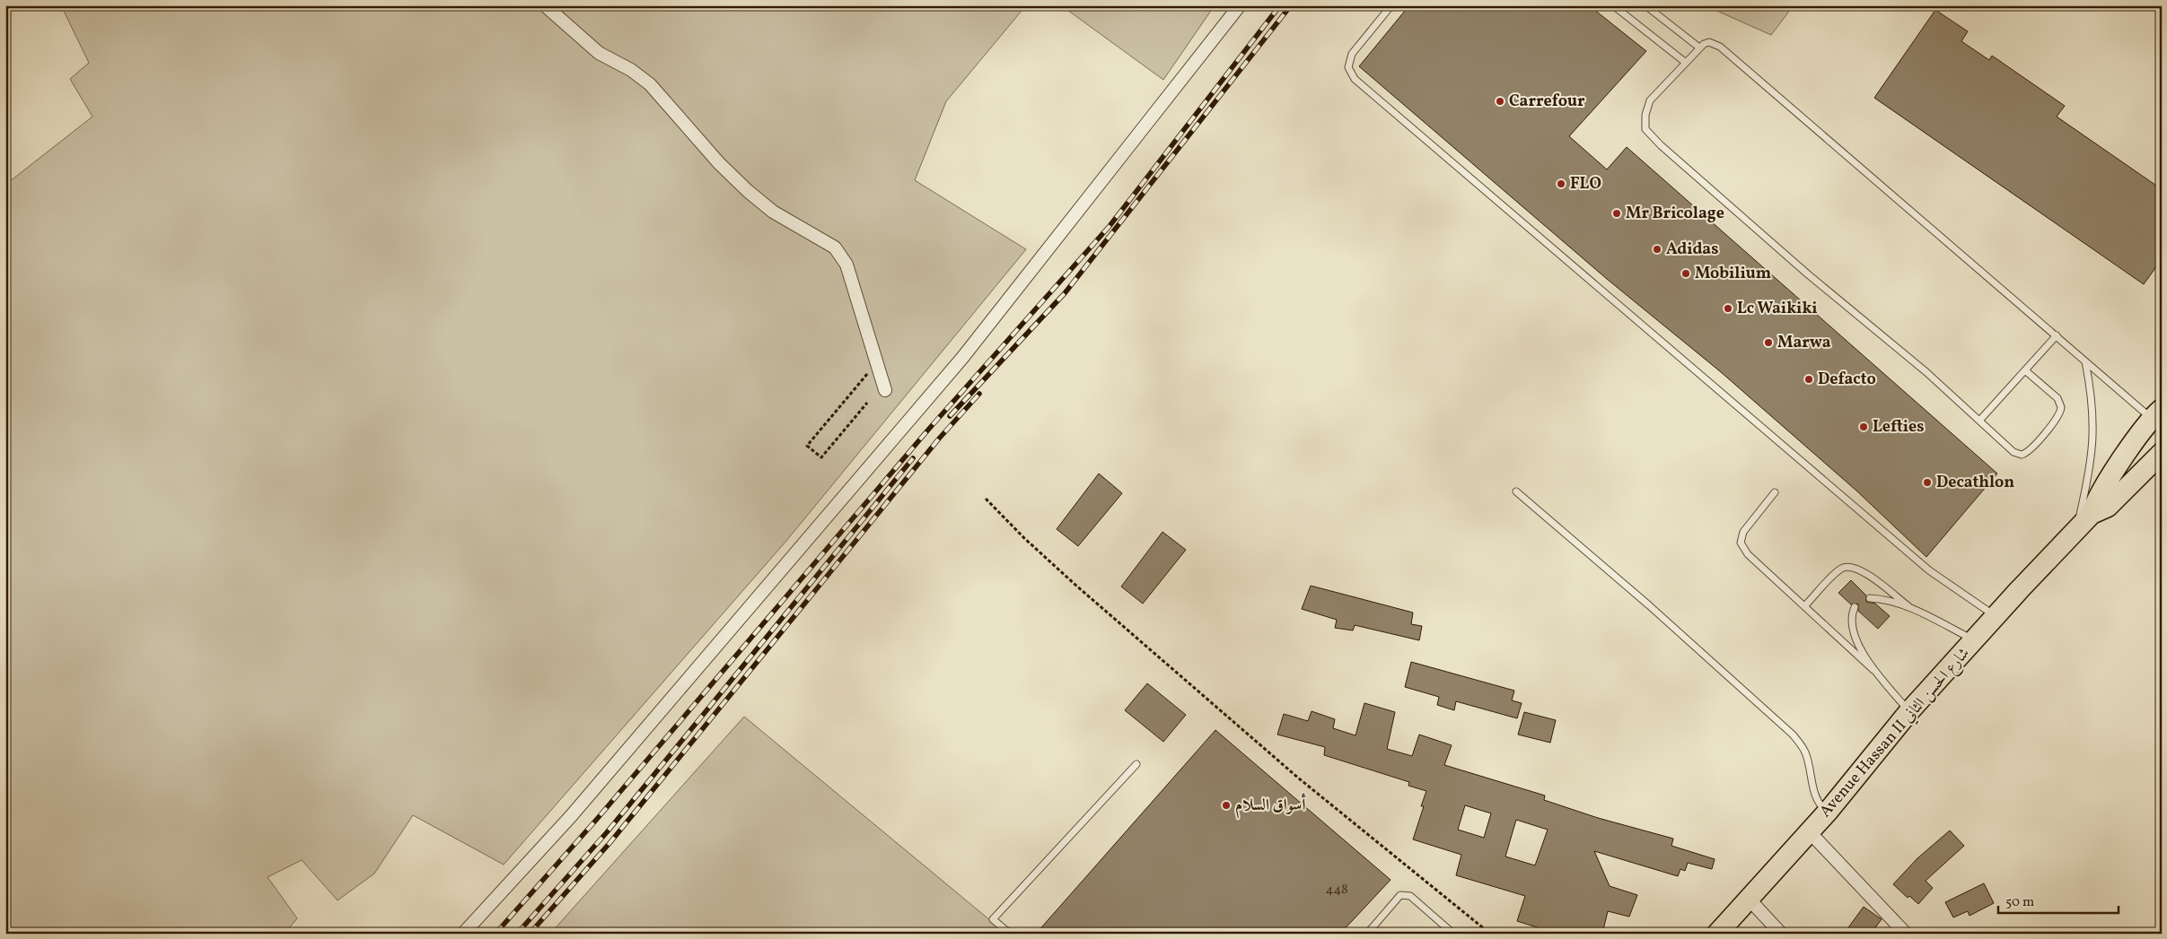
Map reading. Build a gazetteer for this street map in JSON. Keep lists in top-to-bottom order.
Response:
{
  "streets": {
    "main road": ["Avenue Hassan II شارع الحسن الثاني"]
  },
  "places": [
    "Carrefour",
    "FLO",
    "Mr Bricolage",
    "Adidas",
    "Mobilium",
    "Lc Waikiki",
    "Marwa",
    "Defacto",
    "Lefties",
    "Decathlon",
    "أسواق السلام"
  ],
  "house_numbers": ["448"],
  "scale_bar": "50 m"
}
